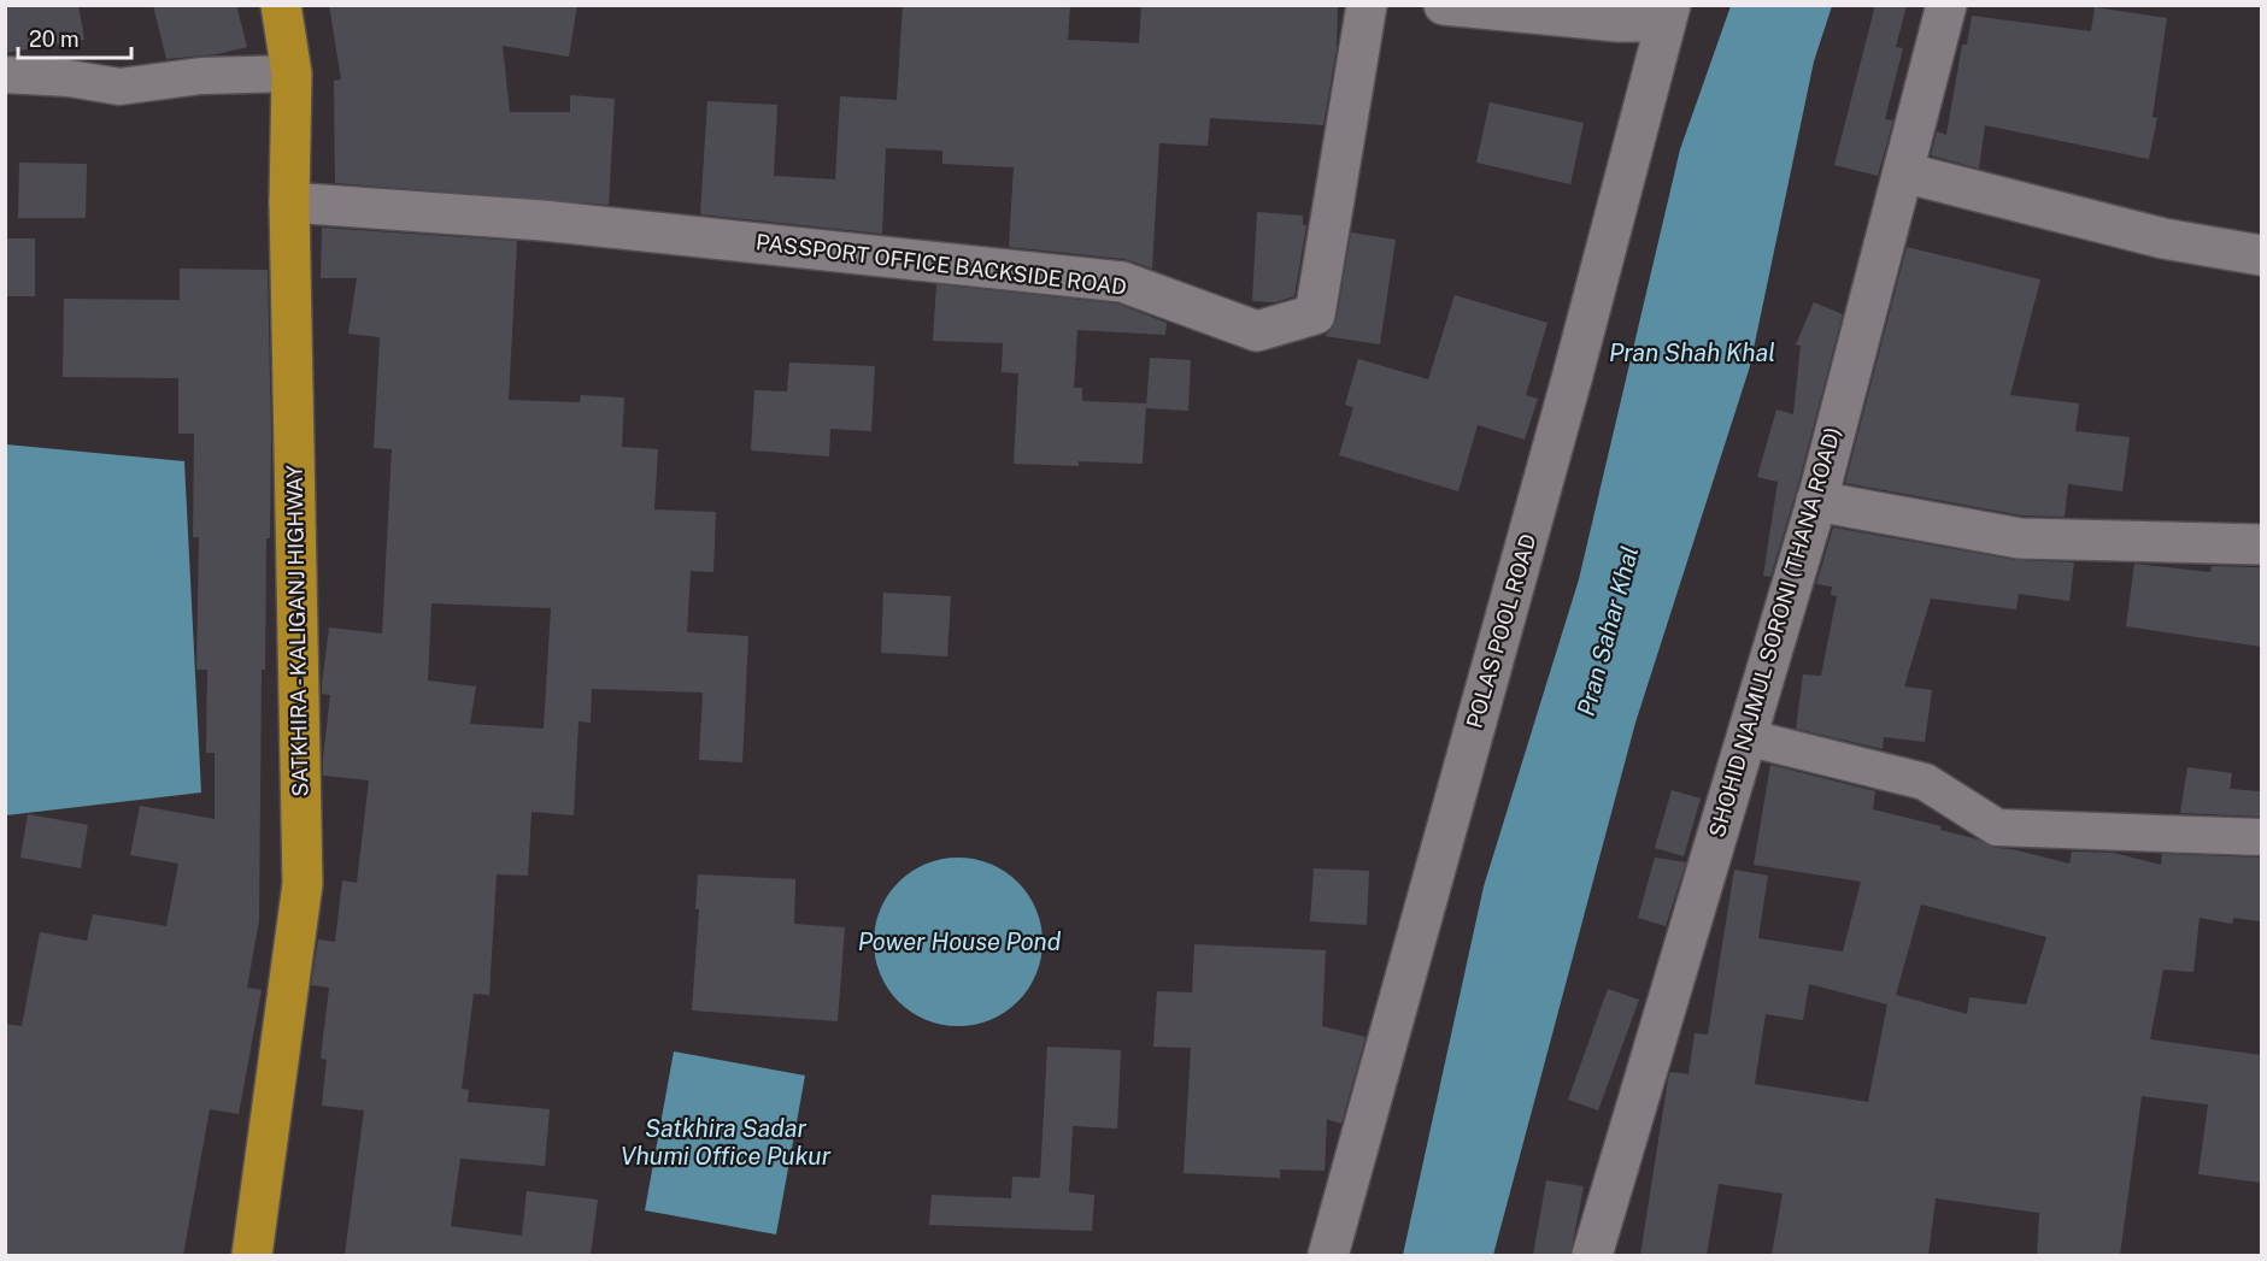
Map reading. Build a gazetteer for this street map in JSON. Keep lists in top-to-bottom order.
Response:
{
  "streets": {
    "highway": ["SATKHIRA - KALIGANJ HIGHWAY"],
    "street": ["PASSPORT OFFICE BACKSIDE ROAD", "POLAS POOL ROAD", "SHOHID NAJMUL SORONI (THANA ROAD)"]
  },
  "crossings": [
    ["PASSPORT OFFICE BACKSIDE ROAD", "SATKHIRA - KALIGANJ HIGHWAY"]
  ],
  "water": [
    "Pran Shah Khal",
    "Pran Sahar Khal",
    "Power House Pond",
    "Satkhira Sadar Vhumi Office Pukur"
  ],
  "scale_bar": "20 m"
}
